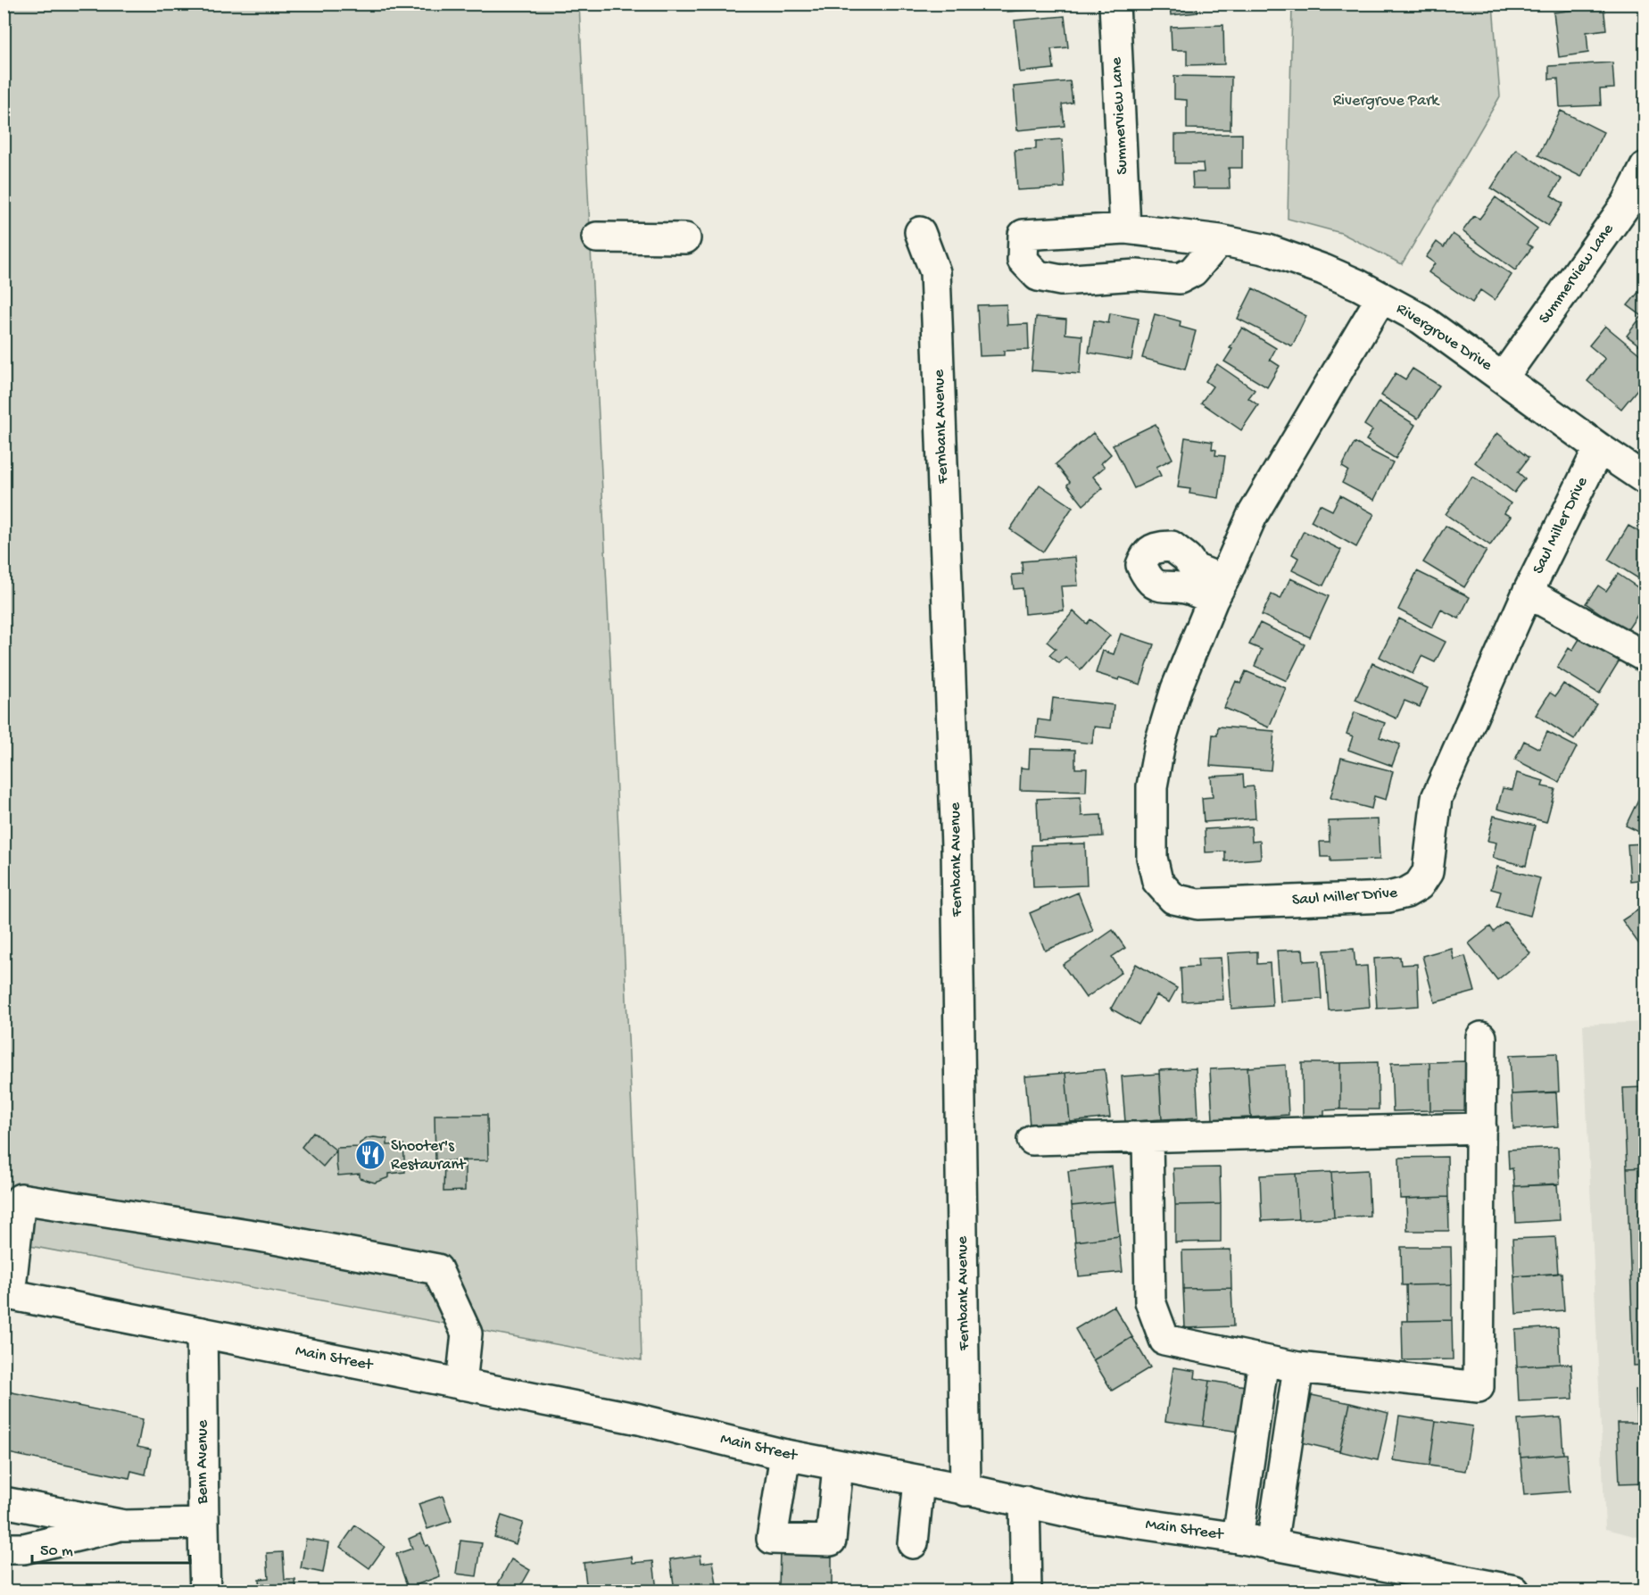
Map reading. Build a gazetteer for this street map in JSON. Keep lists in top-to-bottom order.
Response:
{
  "streets": {
    "street": [
      "Summerview Lane",
      "Rivergrove Drive",
      "Fernbank Avenue",
      "Saul Miller Drive",
      "Main Street",
      "Benn Avenue"
    ]
  },
  "crossings": [
    ["Summerview Lane", "Rivergrove Drive"],
    ["Rivergrove Drive", "Saul Miller Drive"],
    ["Fernbank Avenue", "Main Street"],
    ["Main Street", "Benn Avenue"]
  ],
  "parks": ["Rivergrove Park"],
  "places": {
    "restaurant": ["Shooter's Restaurant"]
  },
  "scale_bar": "50 m"
}
